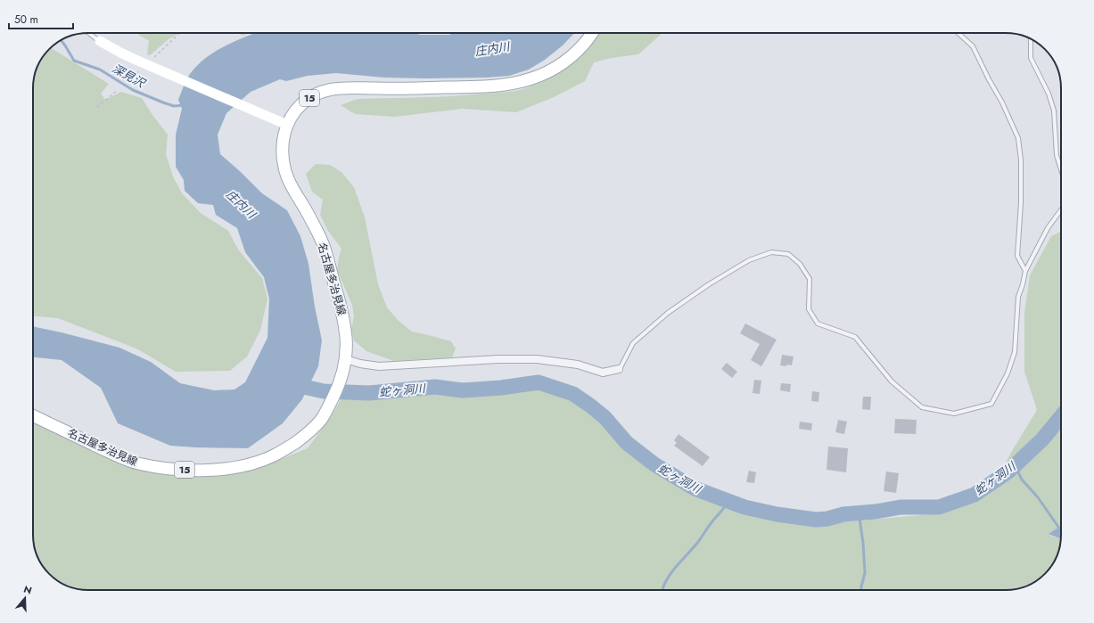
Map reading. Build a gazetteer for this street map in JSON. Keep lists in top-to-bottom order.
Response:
{
  "streets": {
    "main road": ["15", "名古屋多治見線"]
  },
  "water": ["庄内川", "深見沢", "蛇ヶ洞川"],
  "scale_bar": "50 m",
  "north": "top"
}
